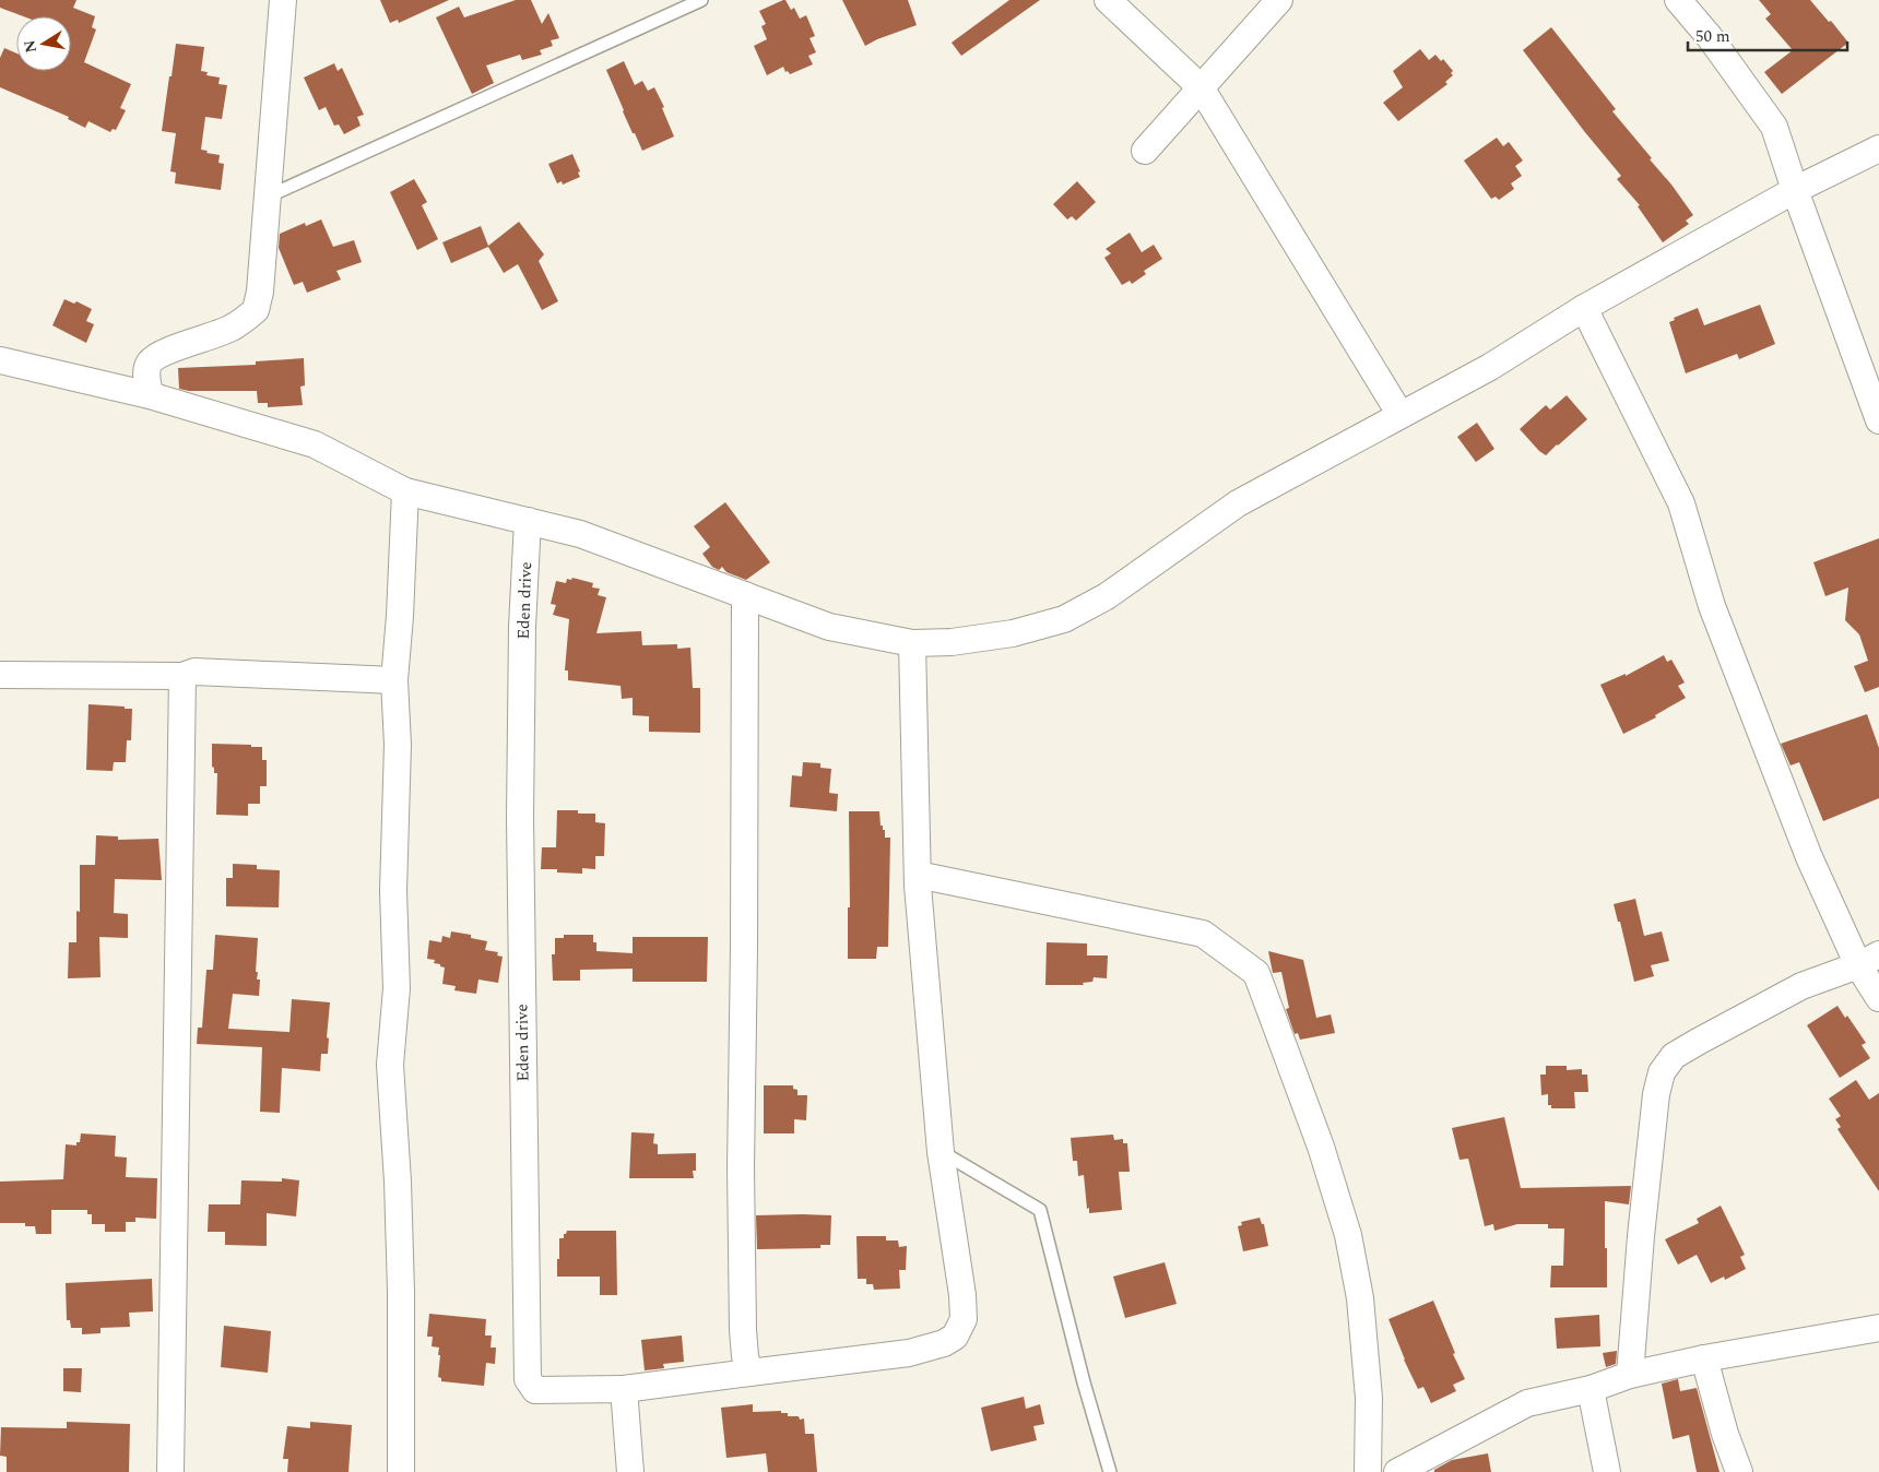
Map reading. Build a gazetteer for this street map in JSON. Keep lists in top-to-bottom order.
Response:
{
  "streets": {
    "street": ["Eden drive"]
  },
  "scale_bar": "50 m",
  "north": "left"
}
